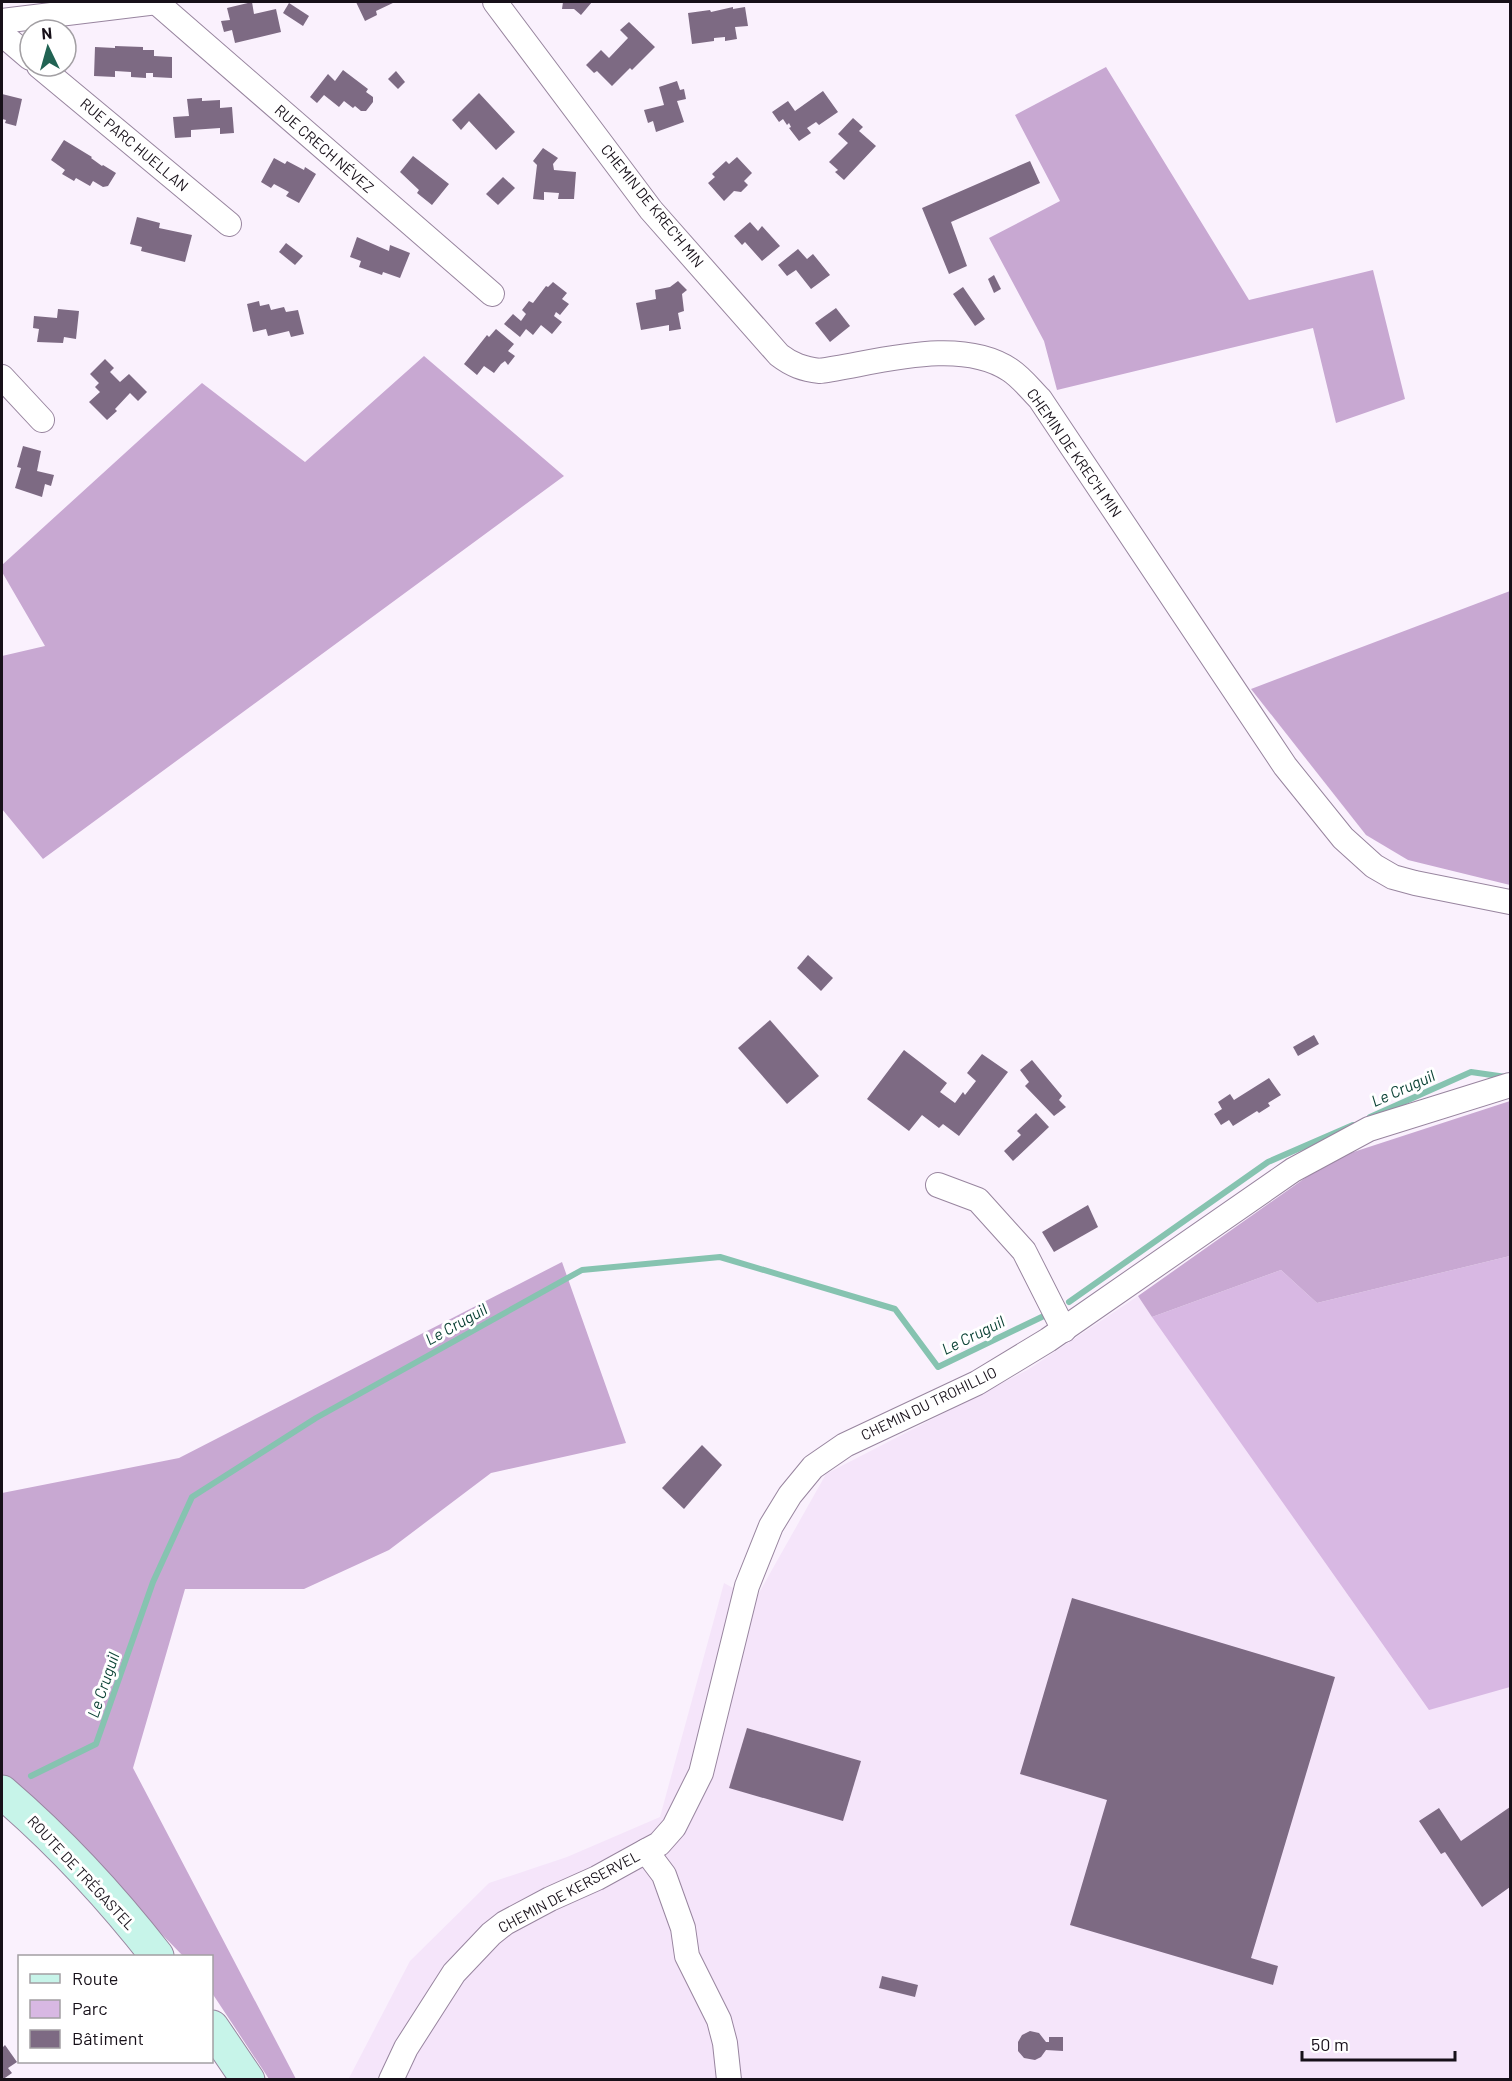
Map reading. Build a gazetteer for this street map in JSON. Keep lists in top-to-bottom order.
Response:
{
  "streets": {
    "main road": ["ROUTE DE TRÉGASTEL"],
    "street": [
      "RUE PARC HUELLAN",
      "RUE CRECH NÉVEZ",
      "CHEMIN DE KREC'H MIN",
      "CHEMIN DU TROHILLIO",
      "CHEMIN DE KERSERVEL"
    ]
  },
  "crossings": [
    ["CHEMIN DU TROHILLIO", "CHEMIN DE KERSERVEL"]
  ],
  "water": ["Le Cruguil"],
  "legend": ["Route", "Parc", "Bâtiment"],
  "scale_bar": "50 m",
  "north": "top"
}
